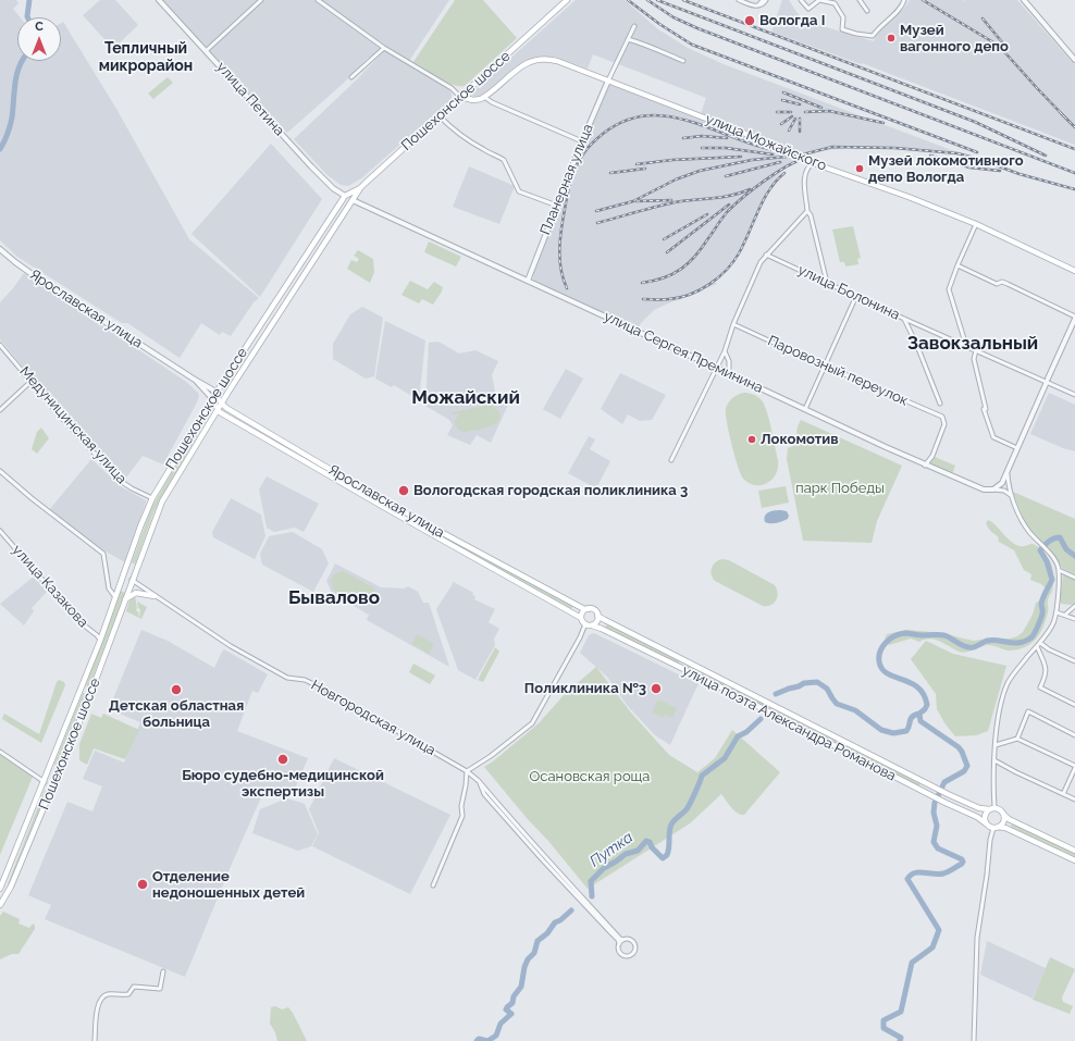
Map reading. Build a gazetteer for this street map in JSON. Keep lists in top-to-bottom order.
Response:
{
  "streets": {
    "main road": [
      "Пошехонское шоссе",
      "улица Можайского",
      "Ярославская улица",
      "улица поэта Александра Романова"
    ],
    "street": [
      "улица Петина",
      "Планерная улица",
      "улица Болонина",
      "улица Сергея Преминина",
      "Паровозный переулок",
      "Медуницинская улица",
      "улица Казакова",
      "Новгородская улица"
    ]
  },
  "crossings": [
    ["улица Петина", "Пошехонское шоссе"],
    ["Пошехонское шоссе", "Ярославская улица"],
    ["Пошехонское шоссе", "улица Сергея Преминина"],
    ["Пошехонское шоссе", "Медуницинская улица"],
    ["Пошехонское шоссе", "улица Казакова"],
    ["Пошехонское шоссе", "Новгородская улица"],
    ["улица Можайского", "Планерная улица"],
    ["Планерная улица", "улица Сергея Преминина"],
    ["Ярославская улица", "улица поэта Александра Романова"],
    ["улица Сергея Преминина", "Паровозный переулок"]
  ],
  "districts": [
    "Тепличный микрорайон",
    "Завокзальный",
    "Можайский",
    "Бывалово"
  ],
  "water": ["Путка"],
  "parks": ["парк Победы", "Осановская роща"],
  "places": [
    "Вологда I",
    "Музей вагонного депо",
    "Музей локомотивного депо Вологда",
    "Локомотив",
    "Вологодская городская поликлиника 3",
    "Поликлиника №3",
    "Детская областная больница",
    "Бюро судебно-медицинской экспертизы",
    "Отделение недоношенных детей"
  ],
  "north": "top"
}
